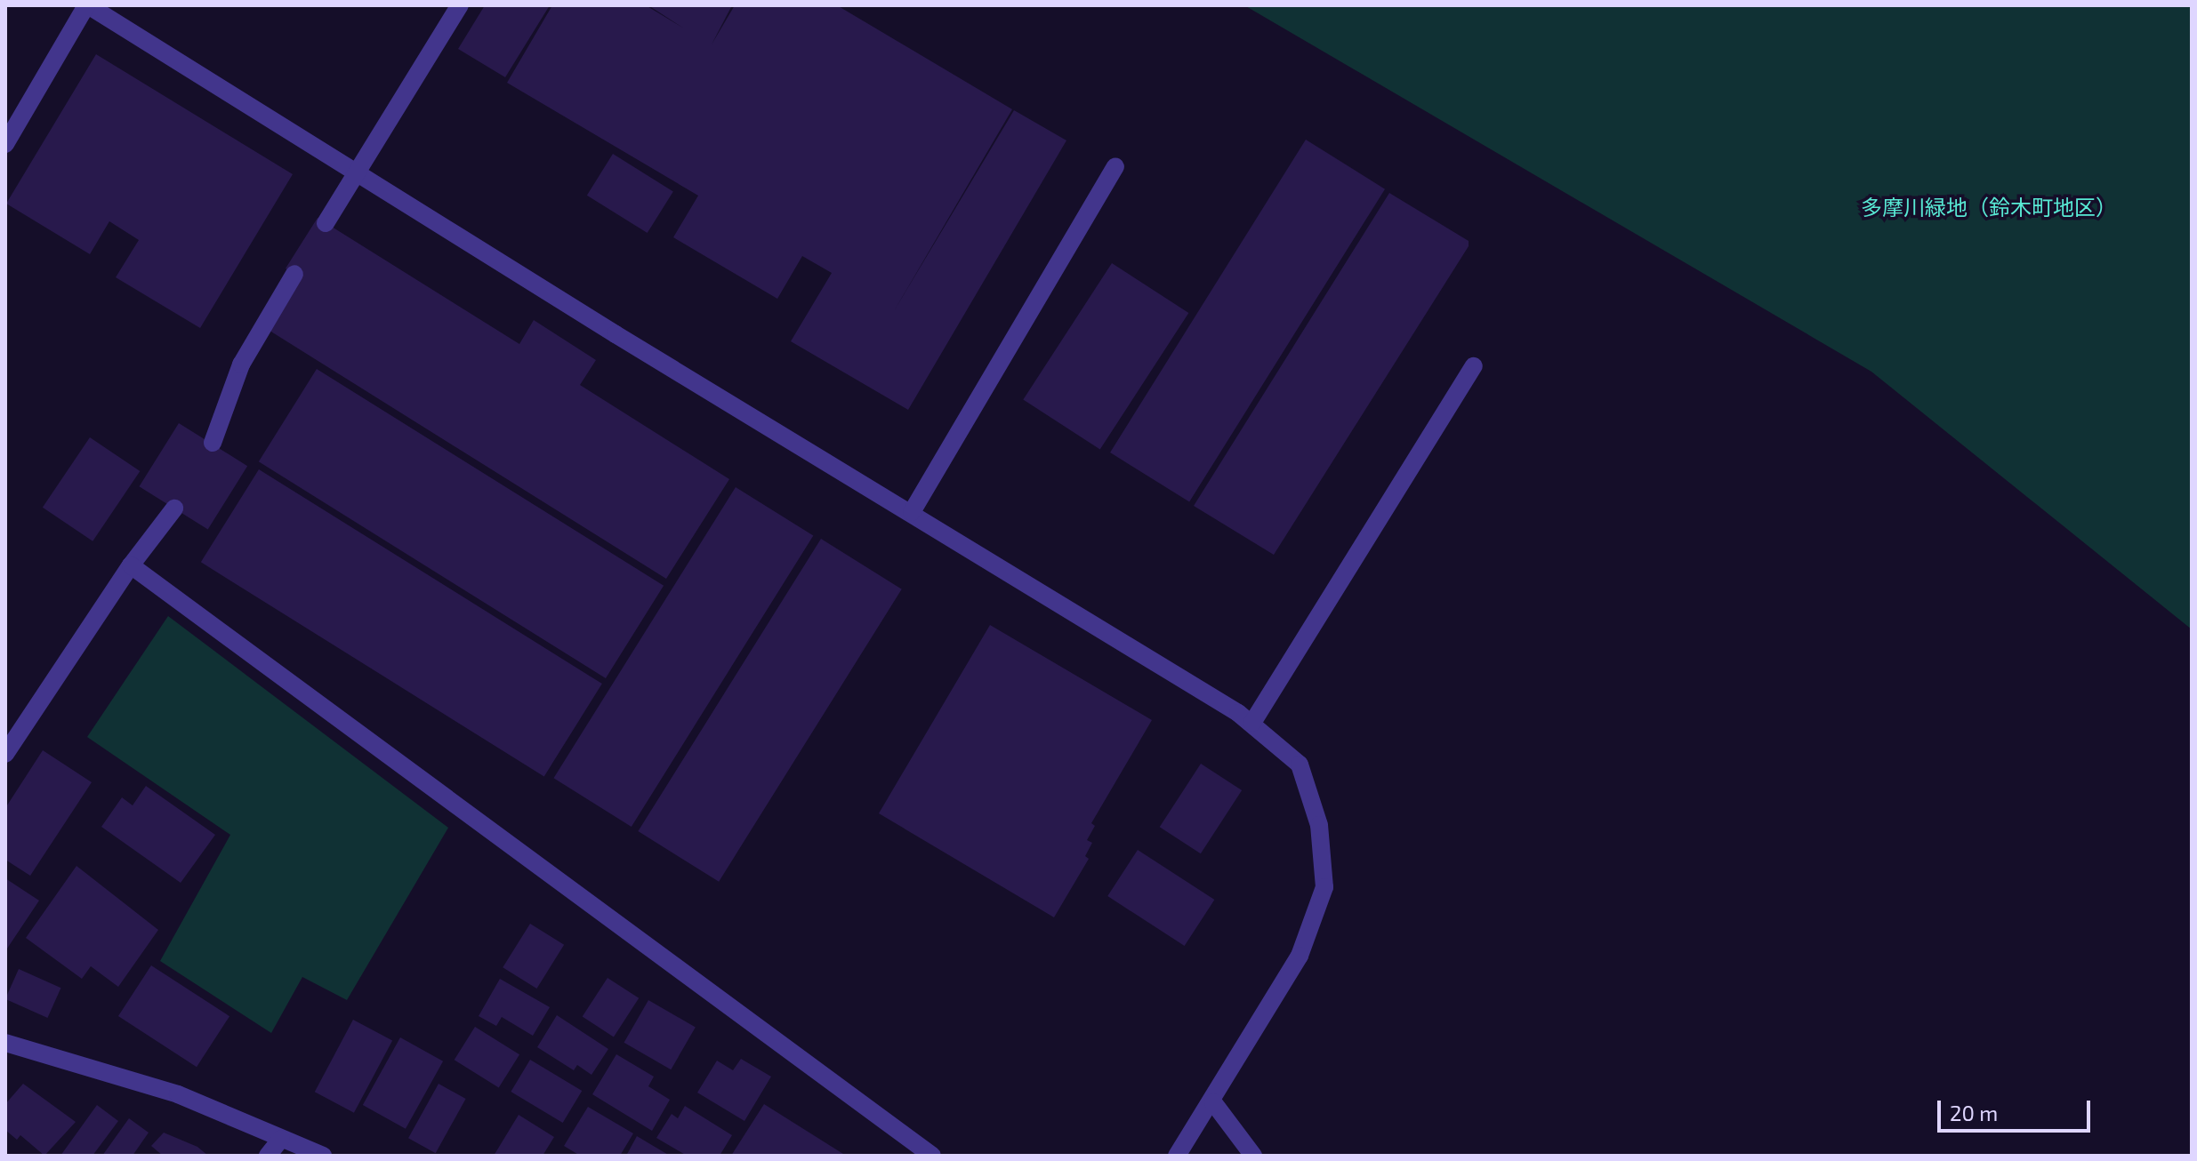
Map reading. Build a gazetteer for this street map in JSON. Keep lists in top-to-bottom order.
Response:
{
  "parks": ["多摩川緑地（鈴木町地区）"],
  "scale_bar": "20 m"
}
